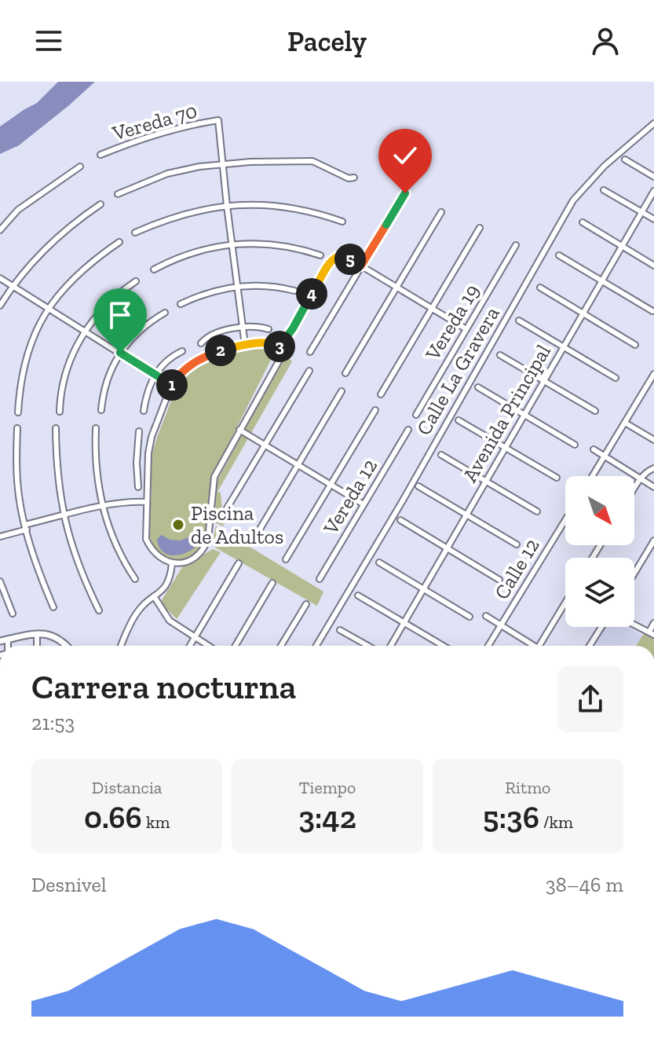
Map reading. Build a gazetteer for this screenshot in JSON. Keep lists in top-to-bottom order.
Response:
{
  "streets": {
    "street": [
      "Vereda 70",
      "Vereda 19",
      "Calle La Gravera",
      "Avenida Principal",
      "Vereda 12",
      "Calle 12"
    ]
  },
  "places": ["Piscina de Adultos"],
  "north": "bottom right",
  "page": {
    "header": "Pacely",
    "pins": [
      "5",
      "4",
      "3",
      "2",
      "1"
    ],
    "heading": ["Carrera nocturna", "21:53"],
    "stats": [
      ["Distancia", "0.66 km"],
      ["Tiempo", "3:42"],
      ["Ritmo", "5:36 /km"]
    ],
    "chart": ["Desnivel", "38–46 m"]
  }
}
